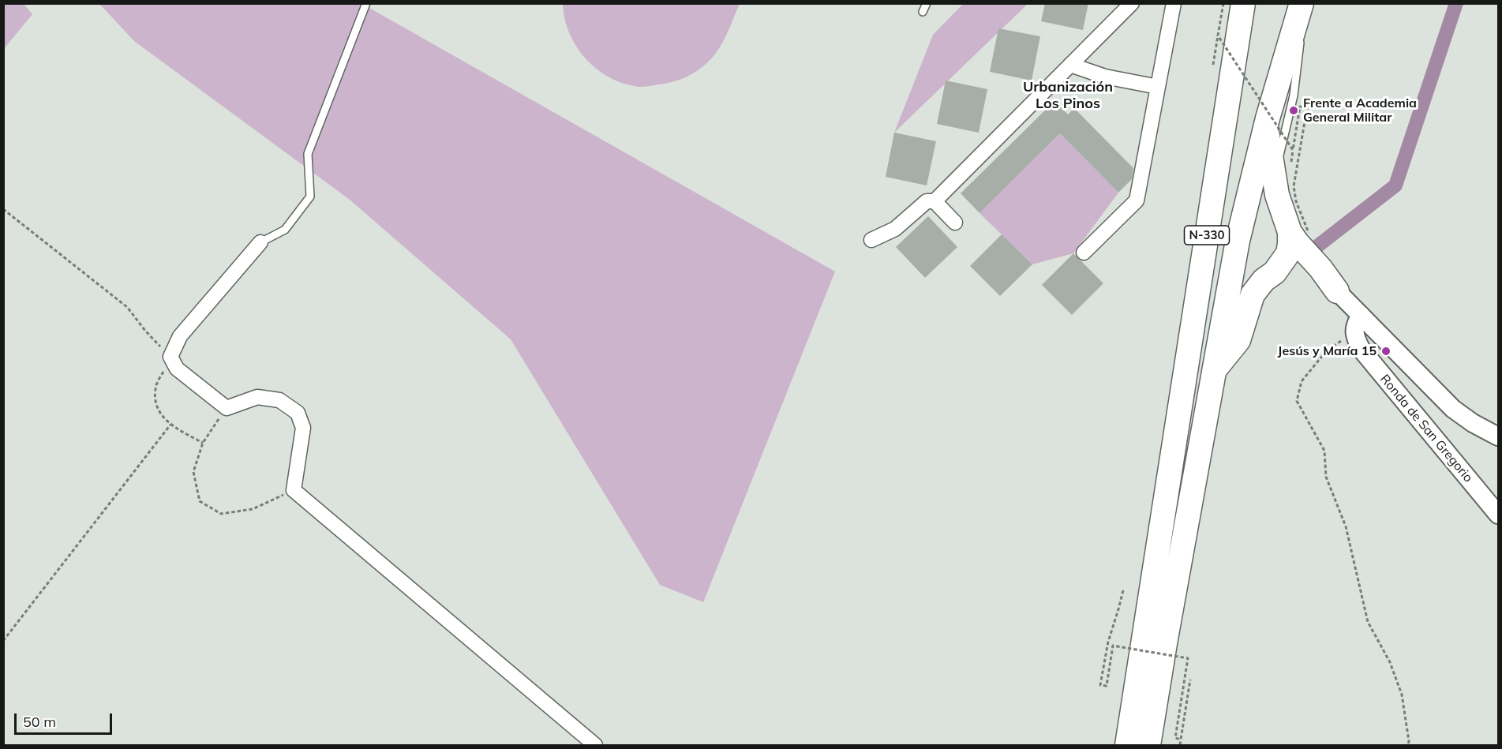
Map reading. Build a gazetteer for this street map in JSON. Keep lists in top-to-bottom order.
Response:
{
  "streets": {
    "highway": ["N-330"],
    "street": ["Ronda de San Gregorio"]
  },
  "districts": ["Urbanización Los Pinos"],
  "places": ["Frente a Academia General Militar", "Jesús y María 15"],
  "scale_bar": "50 m"
}
